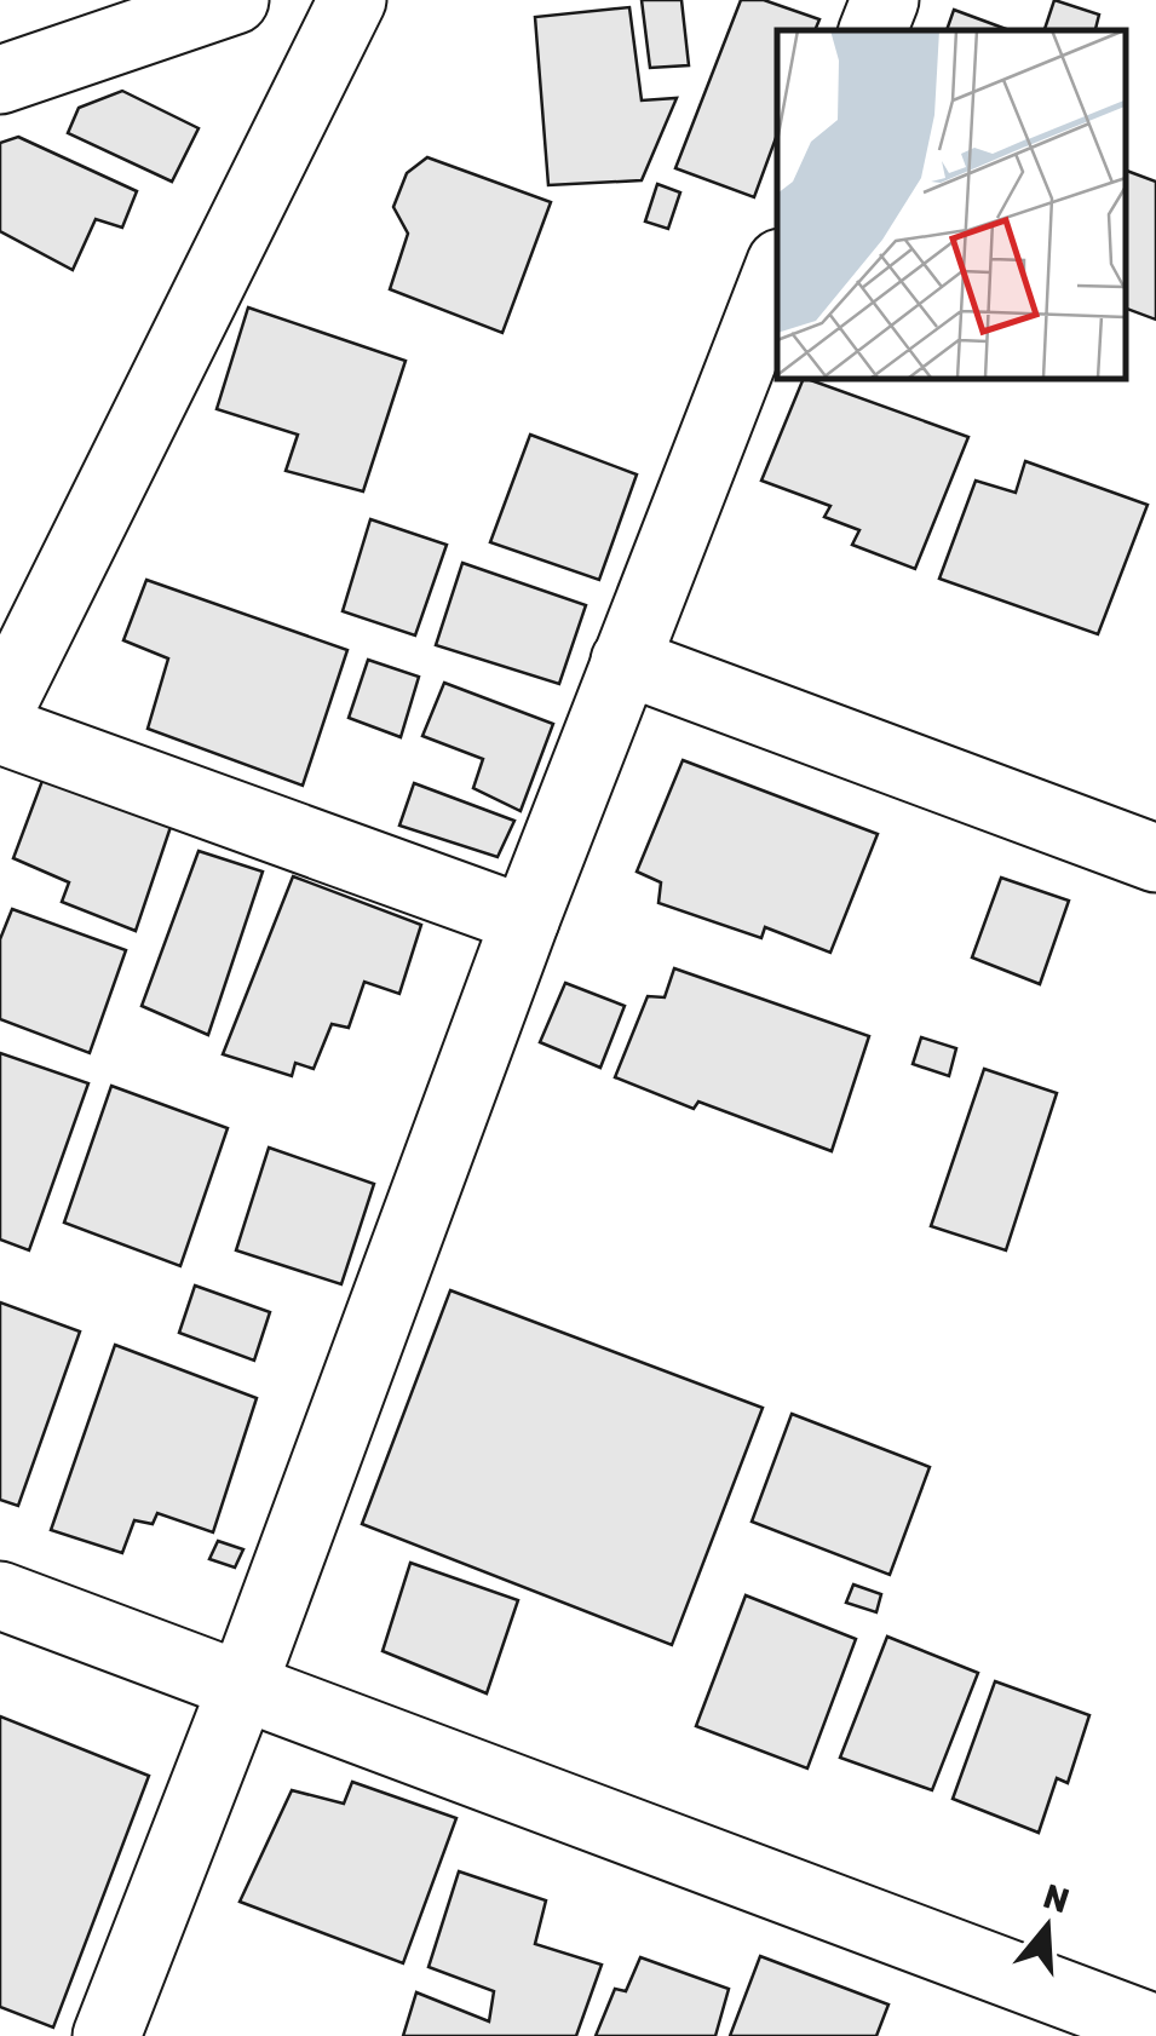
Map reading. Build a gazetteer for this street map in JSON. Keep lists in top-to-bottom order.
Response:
{
  "north": "top"
}
